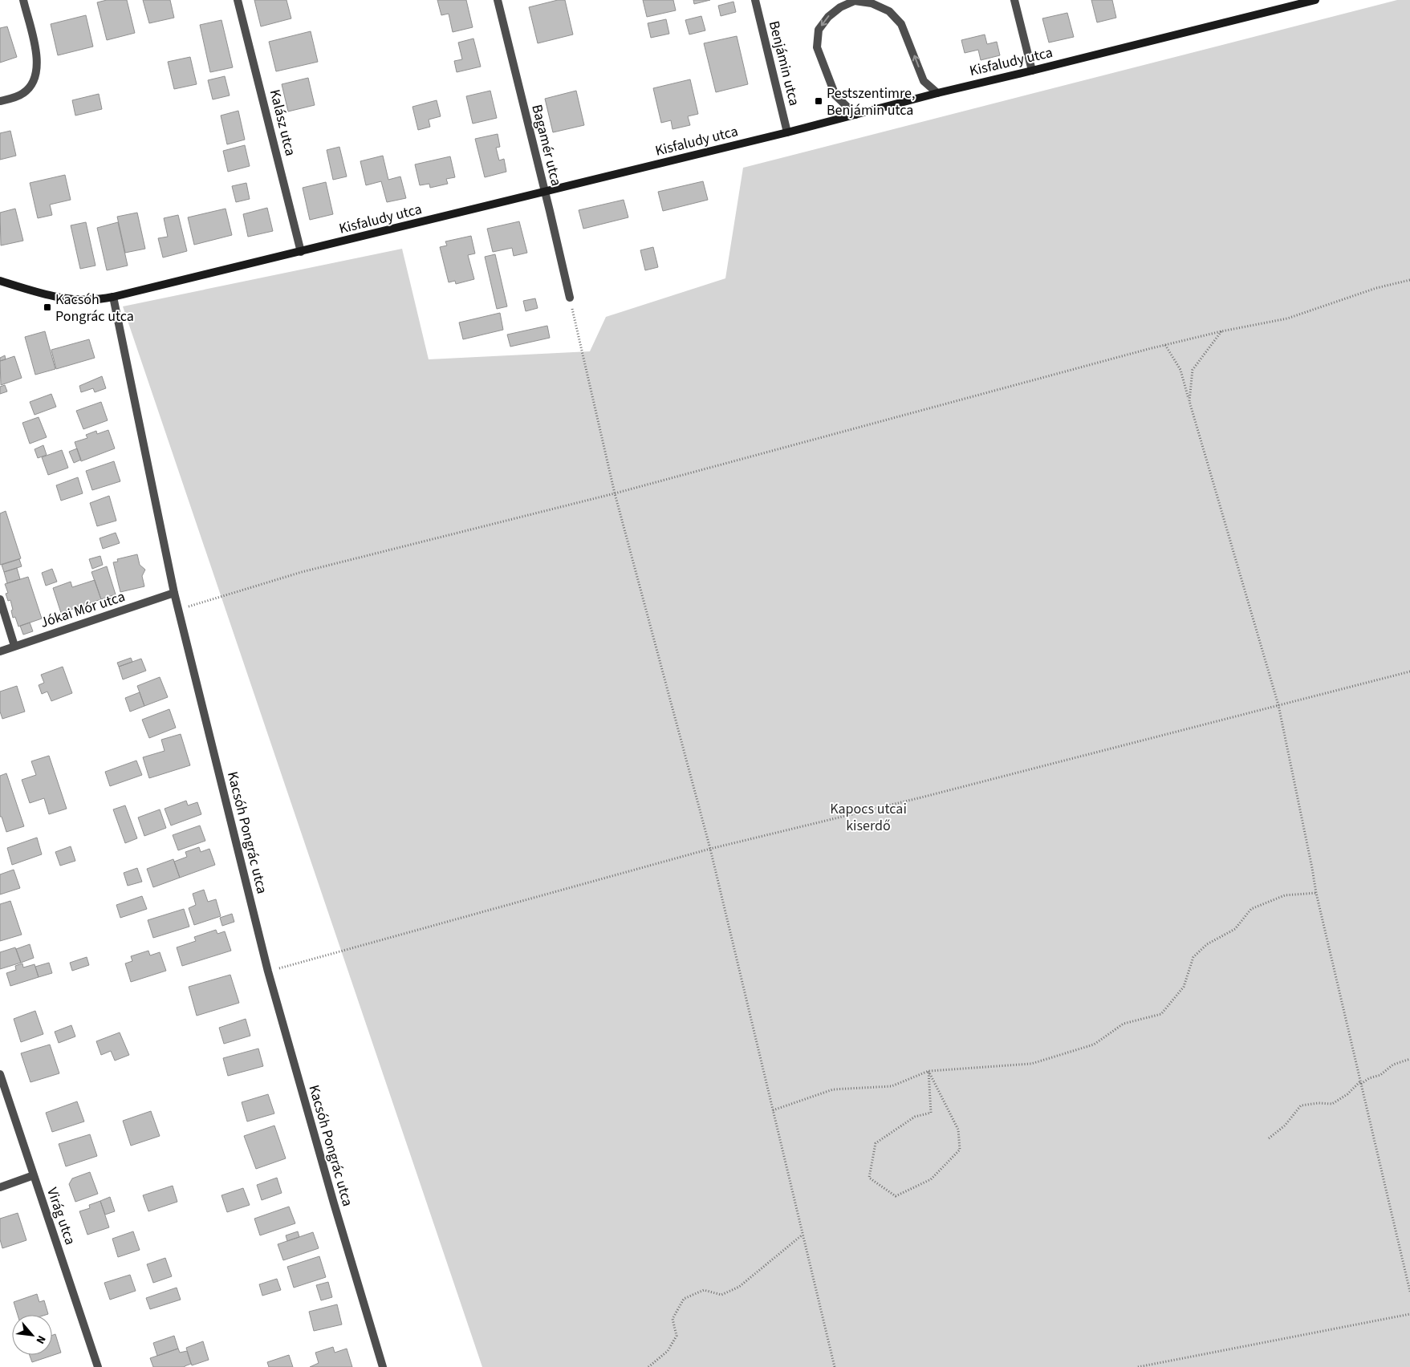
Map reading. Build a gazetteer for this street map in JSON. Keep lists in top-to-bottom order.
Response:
{
  "streets": {
    "street": [
      "Kisfaludy utca",
      "Benjámin utca",
      "Kalász utca",
      "Bagamér utca",
      "Jókai Mór utca",
      "Kacsóh Pongrác utca",
      "Virág utca"
    ]
  },
  "crossings": [
    ["Kisfaludy utca", "Benjámin utca"],
    ["Kisfaludy utca", "Kalász utca"],
    ["Kisfaludy utca", "Bagamér utca"],
    ["Kisfaludy utca", "Kacsóh Pongrác utca"],
    ["Jókai Mór utca", "Kacsóh Pongrác utca"]
  ],
  "parks": ["Kapocs utcai kiserdő"],
  "places": {
    "transit": ["Pestszentimre, Benjámin utca", "Kacsóh Pongrác utca"]
  },
  "north": "bottom right"
}
